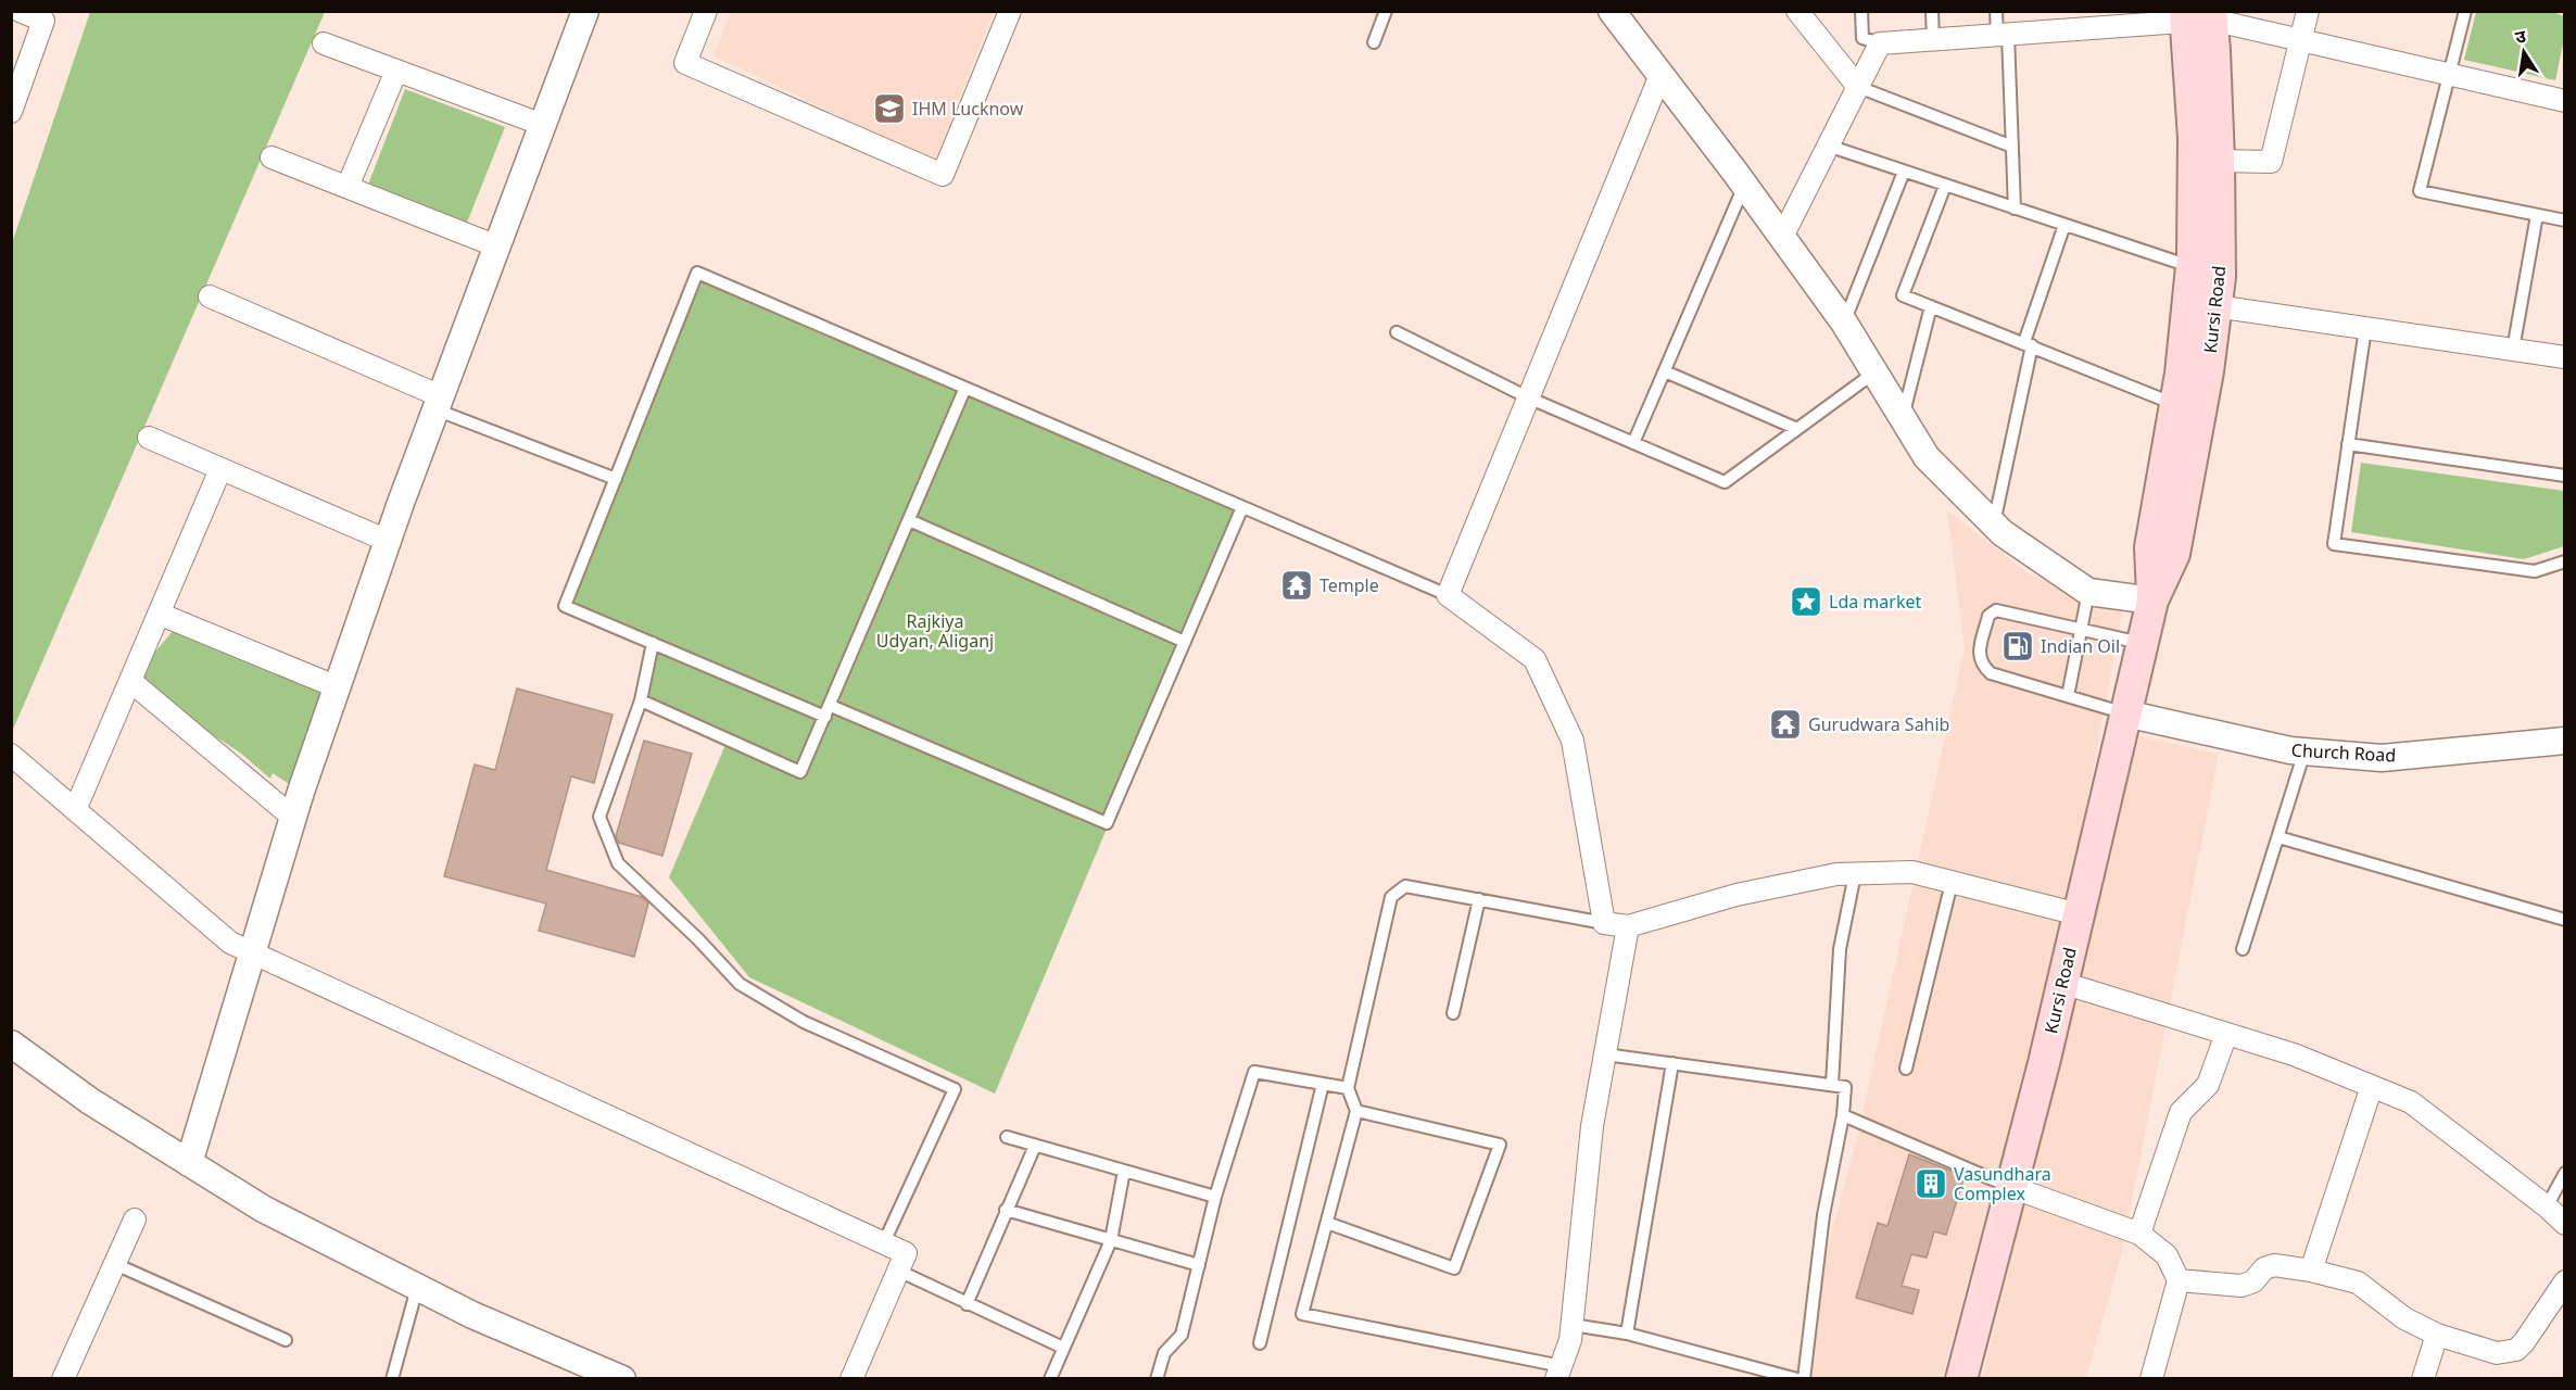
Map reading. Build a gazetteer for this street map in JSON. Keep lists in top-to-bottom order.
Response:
{
  "streets": {
    "main road": ["Kursi Road"],
    "street": ["Church Road"]
  },
  "crossings": [
    ["Kursi Road", "Church Road"]
  ],
  "parks": ["Rajkiya Udyan, Aliganj"],
  "places": {
    "school or university": ["IHM Lucknow"],
    "temple": ["Temple", "Gurudwara Sahib"],
    "place": ["Lda market"],
    "fuel station": ["Indian Oil"],
    "building": ["Vasundhara Complex"]
  },
  "north": "top"
}
